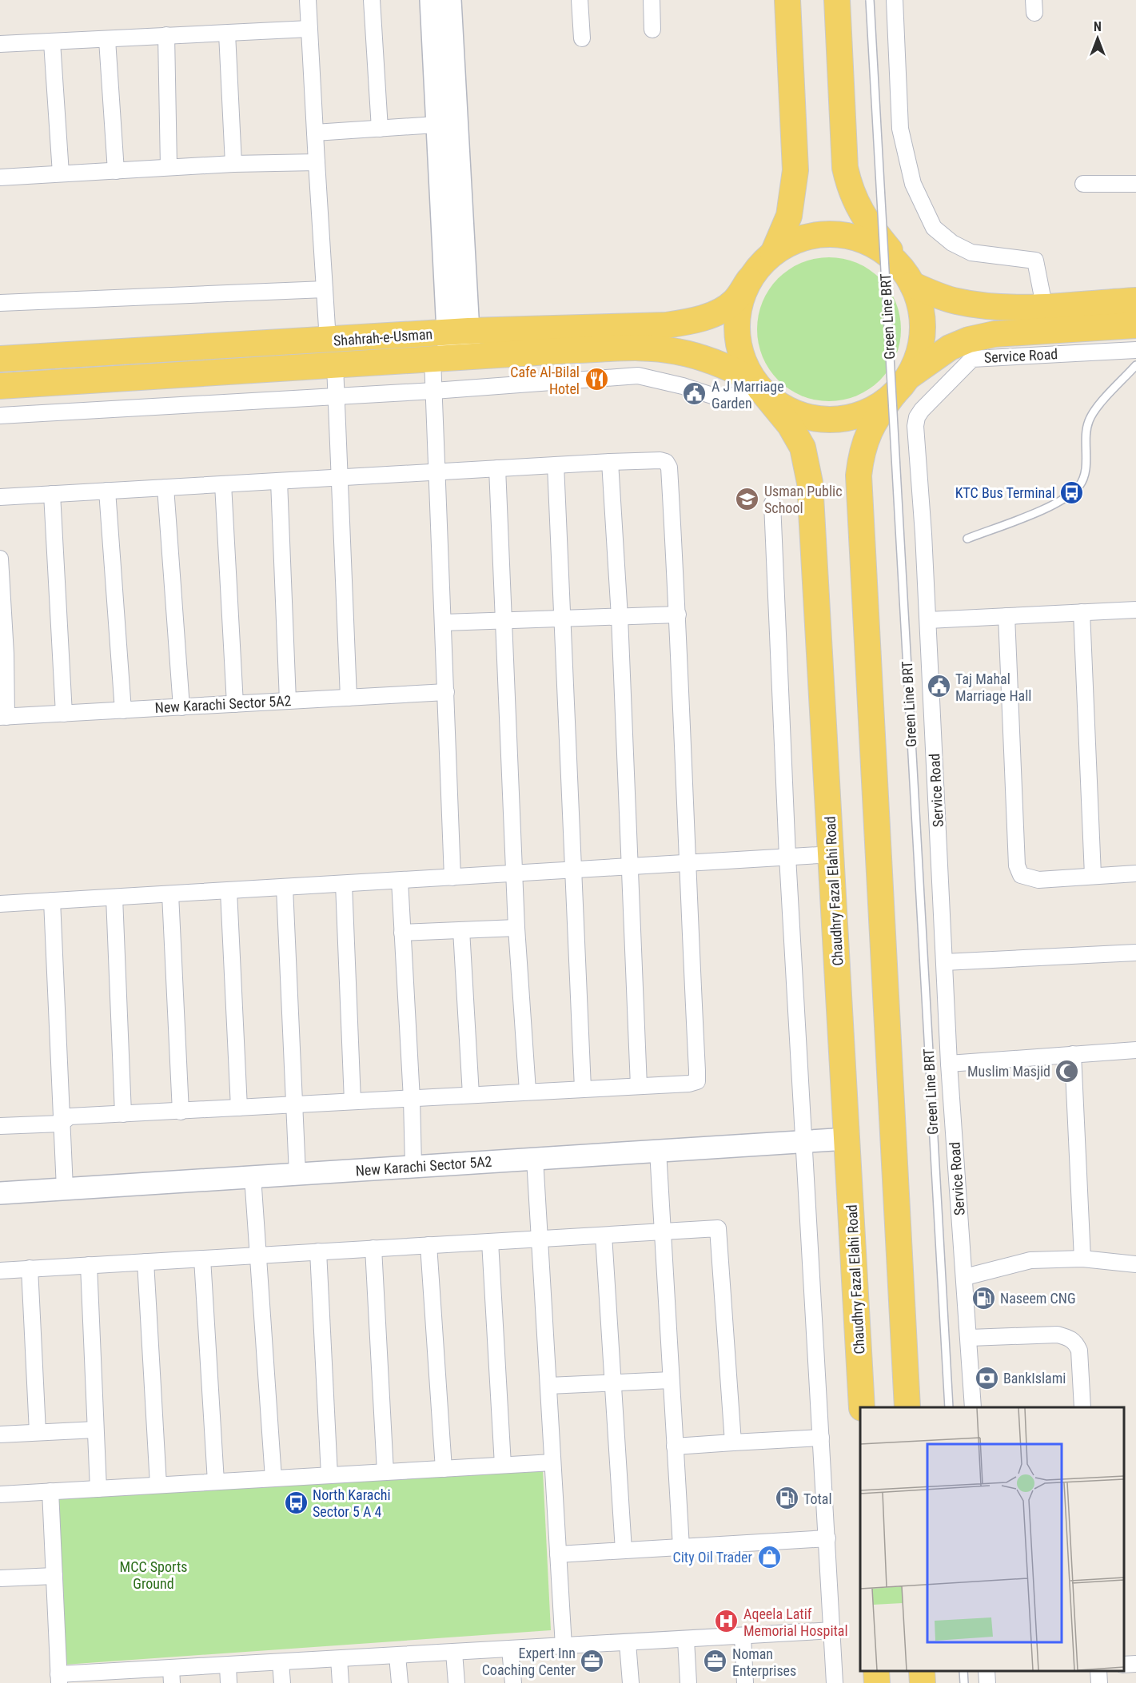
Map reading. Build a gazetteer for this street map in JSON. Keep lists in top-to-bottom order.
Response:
{
  "streets": {
    "main road": ["Shahrah-e-Usman", "Chaudhry Fazal Elahi Road"],
    "street": ["Service Road", "New Karachi Sector 5A2"],
    "lane": ["Green Line BRT"]
  },
  "crossings": [
    ["Shahrah-e-Usman", "Chaudhry Fazal Elahi Road"],
    ["New Karachi Sector 5A2", "Chaudhry Fazal Elahi Road"]
  ],
  "parks": ["MCC Sports Ground"],
  "places": {
    "restaurant": ["Cafe Al-Bilal Hotel"],
    "public building": ["A J Marriage Garden", "Taj Mahal Marriage Hall"],
    "bus stop": ["KTC Bus Terminal", "North Karachi Sector 5 A 4"],
    "school or university": ["Usman Public School"],
    "mosque": ["Muslim Masjid"],
    "fuel station": ["Naseem CNG", "Total"],
    "bank": ["BankIslami"],
    "shop": ["City Oil Trader"],
    "hospital": ["Aqeela Latif Memorial Hospital"],
    "office": ["Expert Inn Coaching Center", "Noman Enterprises"]
  },
  "north": "top"
}
